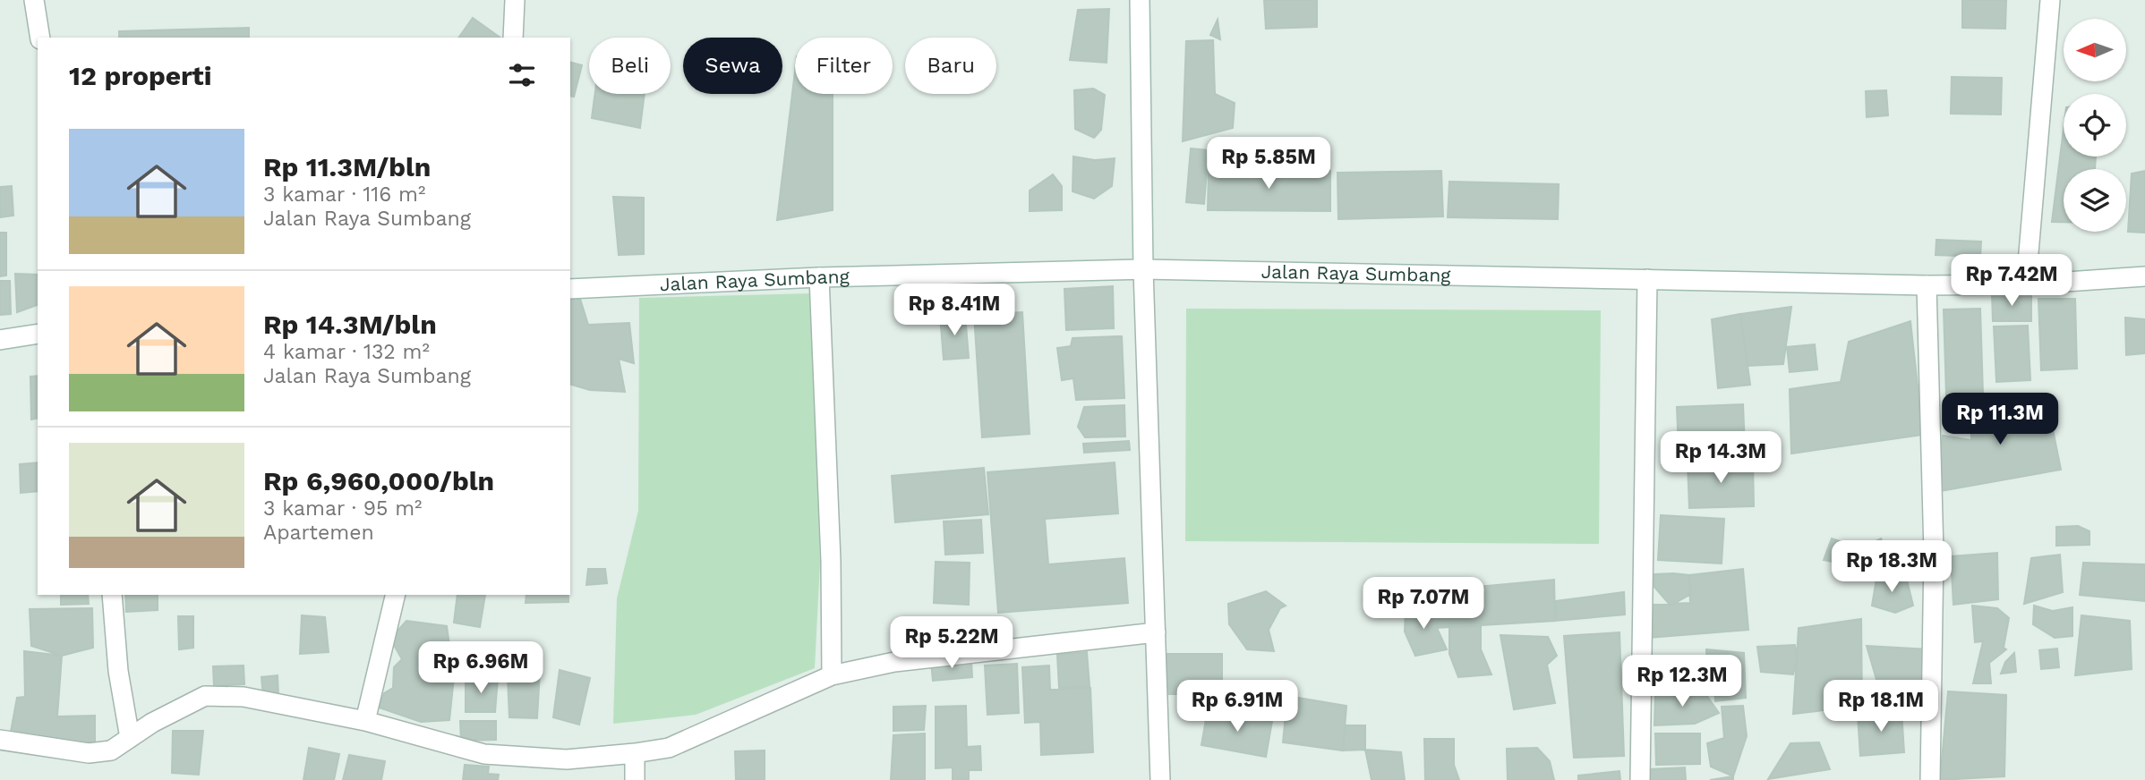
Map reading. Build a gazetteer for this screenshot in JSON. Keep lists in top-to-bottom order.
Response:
{
  "streets": {
    "street": ["Jalan Raya Sumbang"]
  },
  "north": "left",
  "page": {
    "chip": [
      "Beli",
      "Sewa",
      "Filter",
      "Baru"
    ],
    "heading": "12 properti",
    "list": [
      {
        "name": "Rp 11.3M/bln",
        "note": "3 kamar · 116 m² · Jalan Raya Sumbang"
      },
      {
        "name": "Rp 14.3M/bln",
        "note": "4 kamar · 132 m² · Jalan Raya Sumbang"
      },
      {
        "name": "Rp 6,960,000/bln",
        "note": "3 kamar · 95 m² · Apartemen"
      }
    ],
    "price": [
      "Rp 5.85M",
      "Rp 7.42M",
      "Rp 8.41M",
      "Rp 11.3M",
      "Rp 14.3M",
      "Rp 18.3M",
      "Rp 7.07M",
      "Rp 5.22M",
      "Rp 6.96M",
      "Rp 12.3M",
      "Rp 6.91M",
      "Rp 18.1M"
    ]
  }
}
